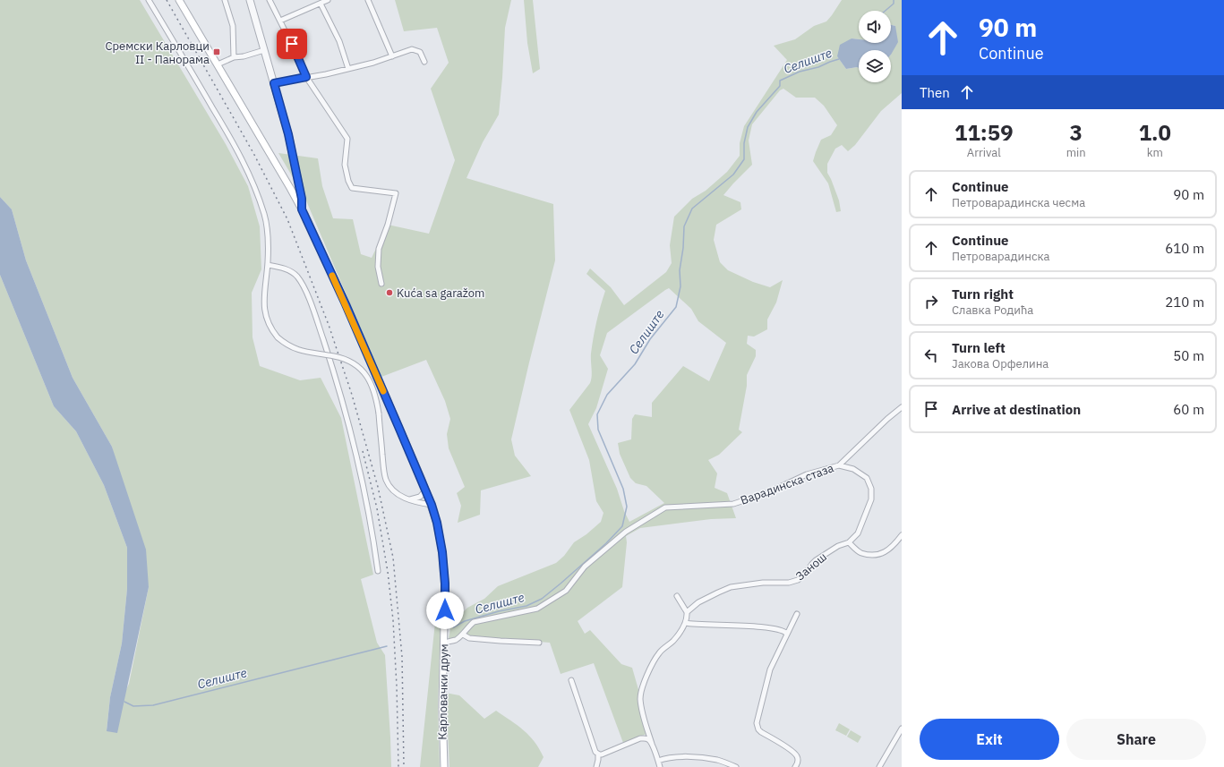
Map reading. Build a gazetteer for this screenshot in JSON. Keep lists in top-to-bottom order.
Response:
{
  "streets": {
    "main road": ["Карловачки друм"],
    "street": ["Варадинска стаза", "Занош"]
  },
  "crossings": [
    ["Варадинска стаза", "Занош"],
    ["Варадинска стаза", "Карловачки друм"]
  ],
  "water": ["Селиште"],
  "places": {
    "transit": ["Сремски Карловци II - Панорама"],
    "other": ["Kuća sa garažom"]
  },
  "page": {
    "turn": ["90 m", "Continue"],
    "then": "Then",
    "eta": [
      "11:59",
      "Arrival",
      "3",
      "min",
      "1.0",
      "km"
    ],
    "list": [
      {
        "name": "Continue",
        "note": "Петроварадинска чесма",
        "value": "90 m"
      },
      {
        "name": "Continue",
        "note": "Петроварадинска",
        "value": "610 m"
      },
      {
        "name": "Turn right",
        "note": "Славка Родића",
        "value": "210 m"
      },
      {
        "name": "Turn left",
        "note": "Јакова Орфелина",
        "value": "50 m"
      },
      {
        "name": "Arrive at destination",
        "value": "60 m"
      }
    ],
    "buttons": ["Exit", "Share"]
  }
}
